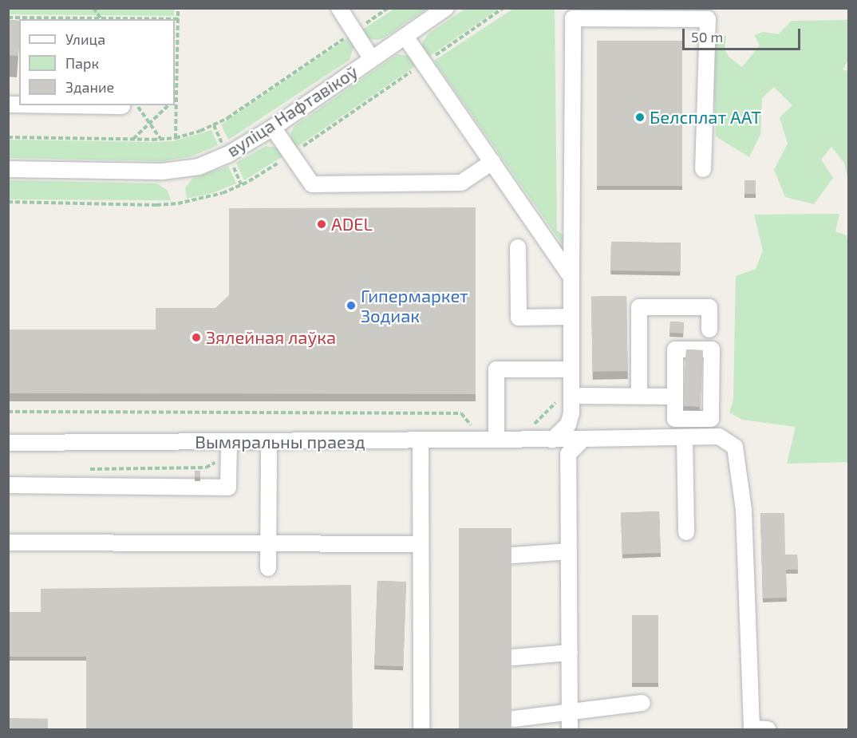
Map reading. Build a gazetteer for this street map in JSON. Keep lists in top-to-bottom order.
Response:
{
  "streets": {
    "street": ["вуліца Нафтавікоў", "Вымяральны праезд"]
  },
  "places": [
    "Белсплат ААТ",
    "ADEL",
    "Гипермаркет Зодиак",
    "Зялейная лаўка"
  ],
  "legend": ["Улица", "Парк", "Здание"],
  "scale_bar": "50 m"
}
